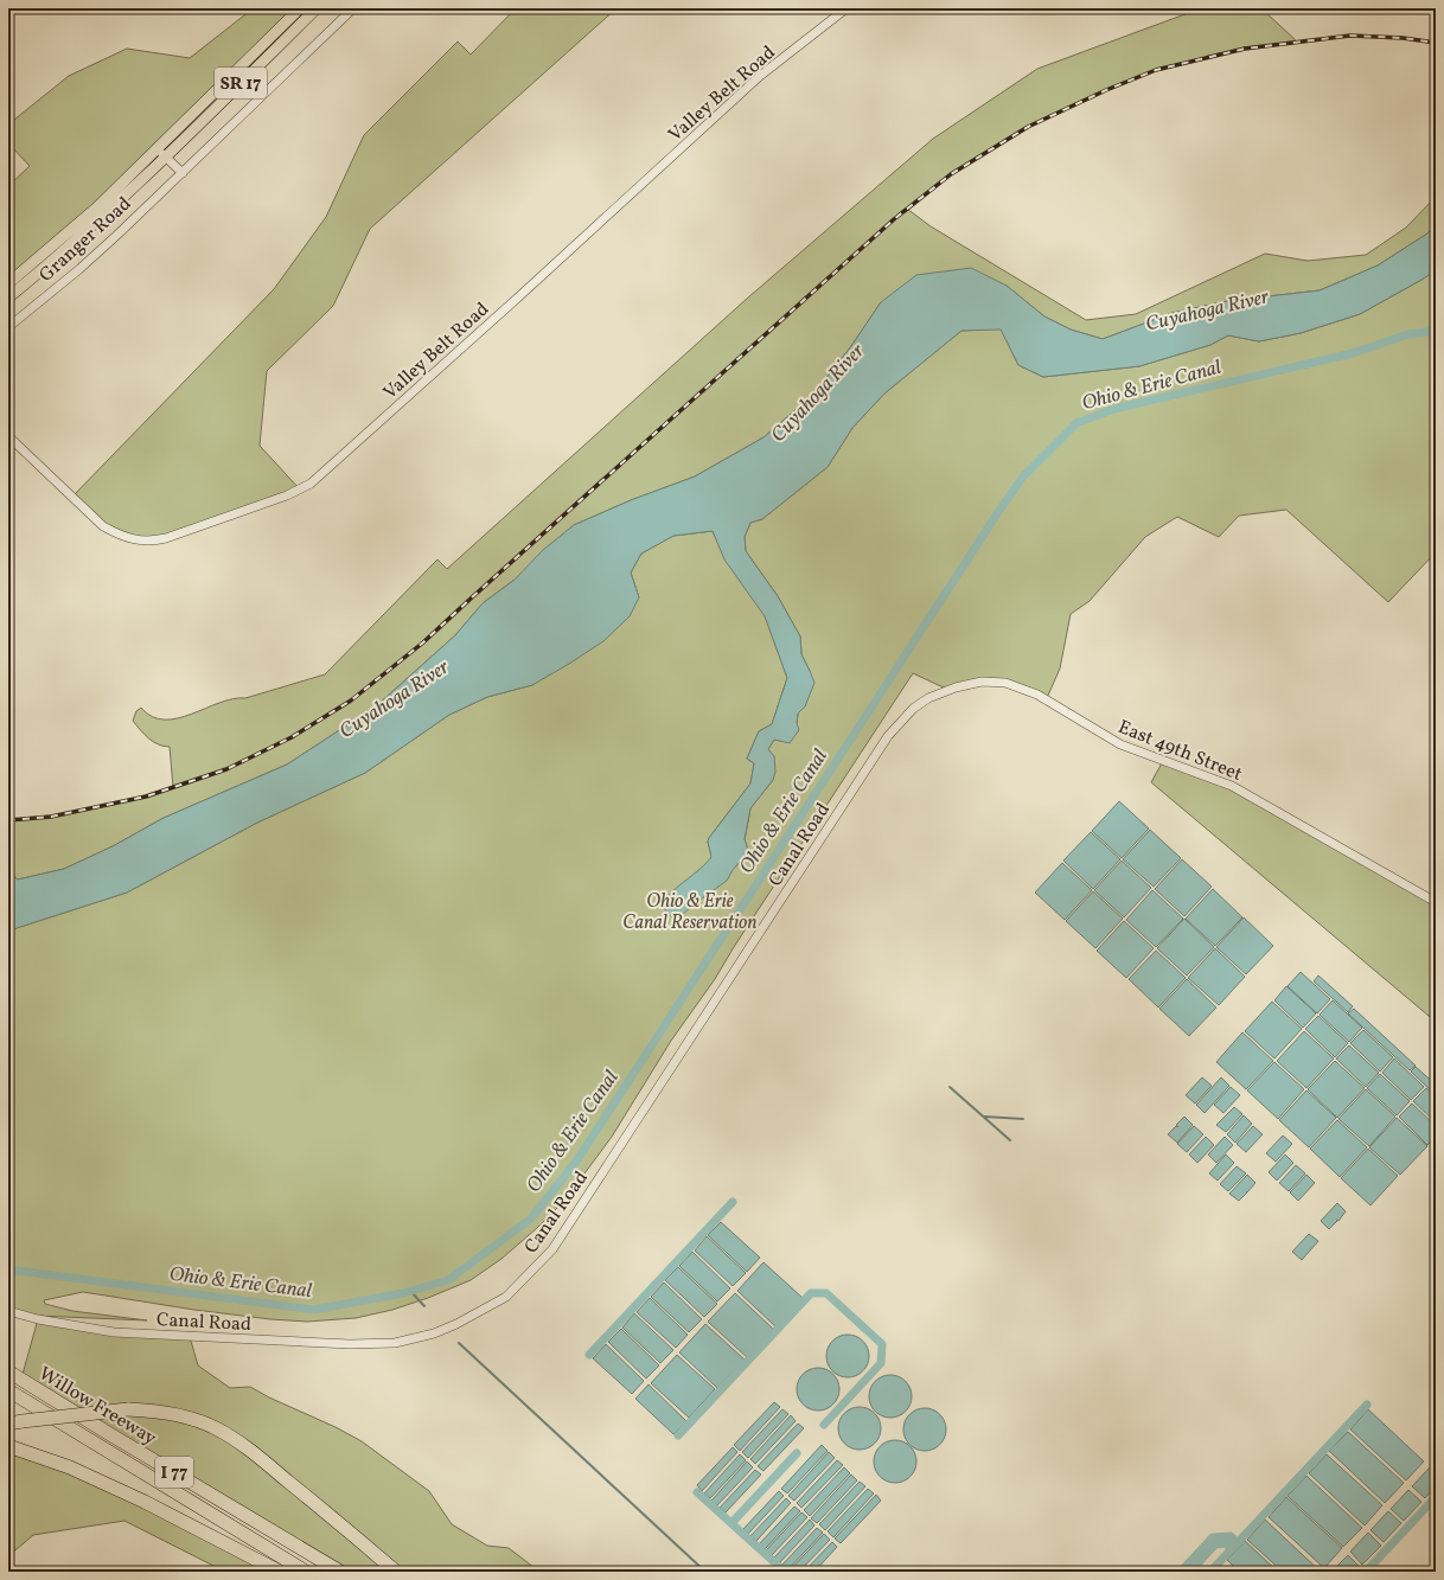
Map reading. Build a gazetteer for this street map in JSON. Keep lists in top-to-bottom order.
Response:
{
  "streets": {
    "highway": ["Willow Freeway", "I 77"],
    "main road": ["SR 17", "Granger Road"],
    "street": ["Valley Belt Road", "East 49th Street", "Canal Road"]
  },
  "crossings": [
    ["East 49th Street", "Canal Road"]
  ],
  "water": ["Cuyahoga River", "Ohio & Erie Canal"],
  "parks": ["Ohio & Erie Canal Reservation"]
}
